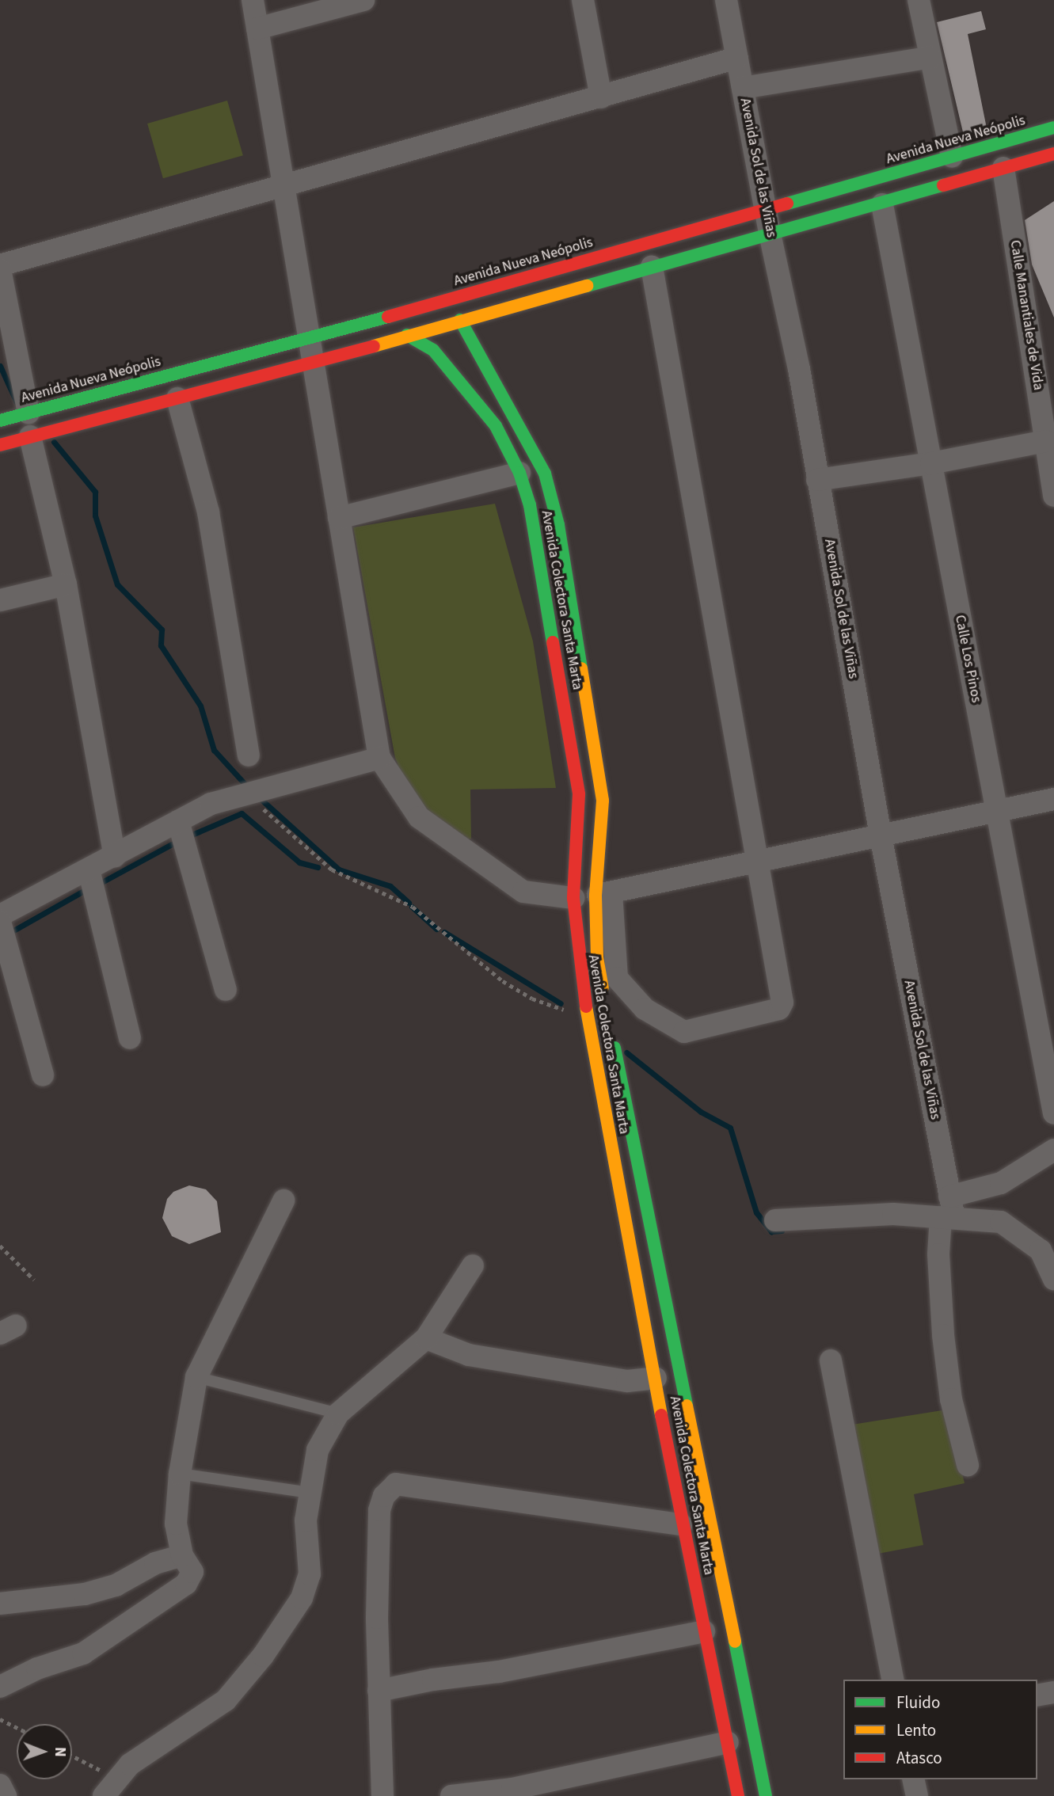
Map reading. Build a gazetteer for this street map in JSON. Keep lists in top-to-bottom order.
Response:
{
  "streets": {
    "street": [
      "Avenida Nueva Neópolis",
      "Avenida Sol de las Viñas",
      "Calle Manantiales de Vida",
      "Avenida Colectora Santa Marta",
      "Calle Los Pinos"
    ]
  },
  "crossings": [
    ["Avenida Nueva Neópolis", "Avenida Sol de las Viñas"]
  ],
  "legend": ["Fluido", "Lento", "Atasco"],
  "north": "right"
}
